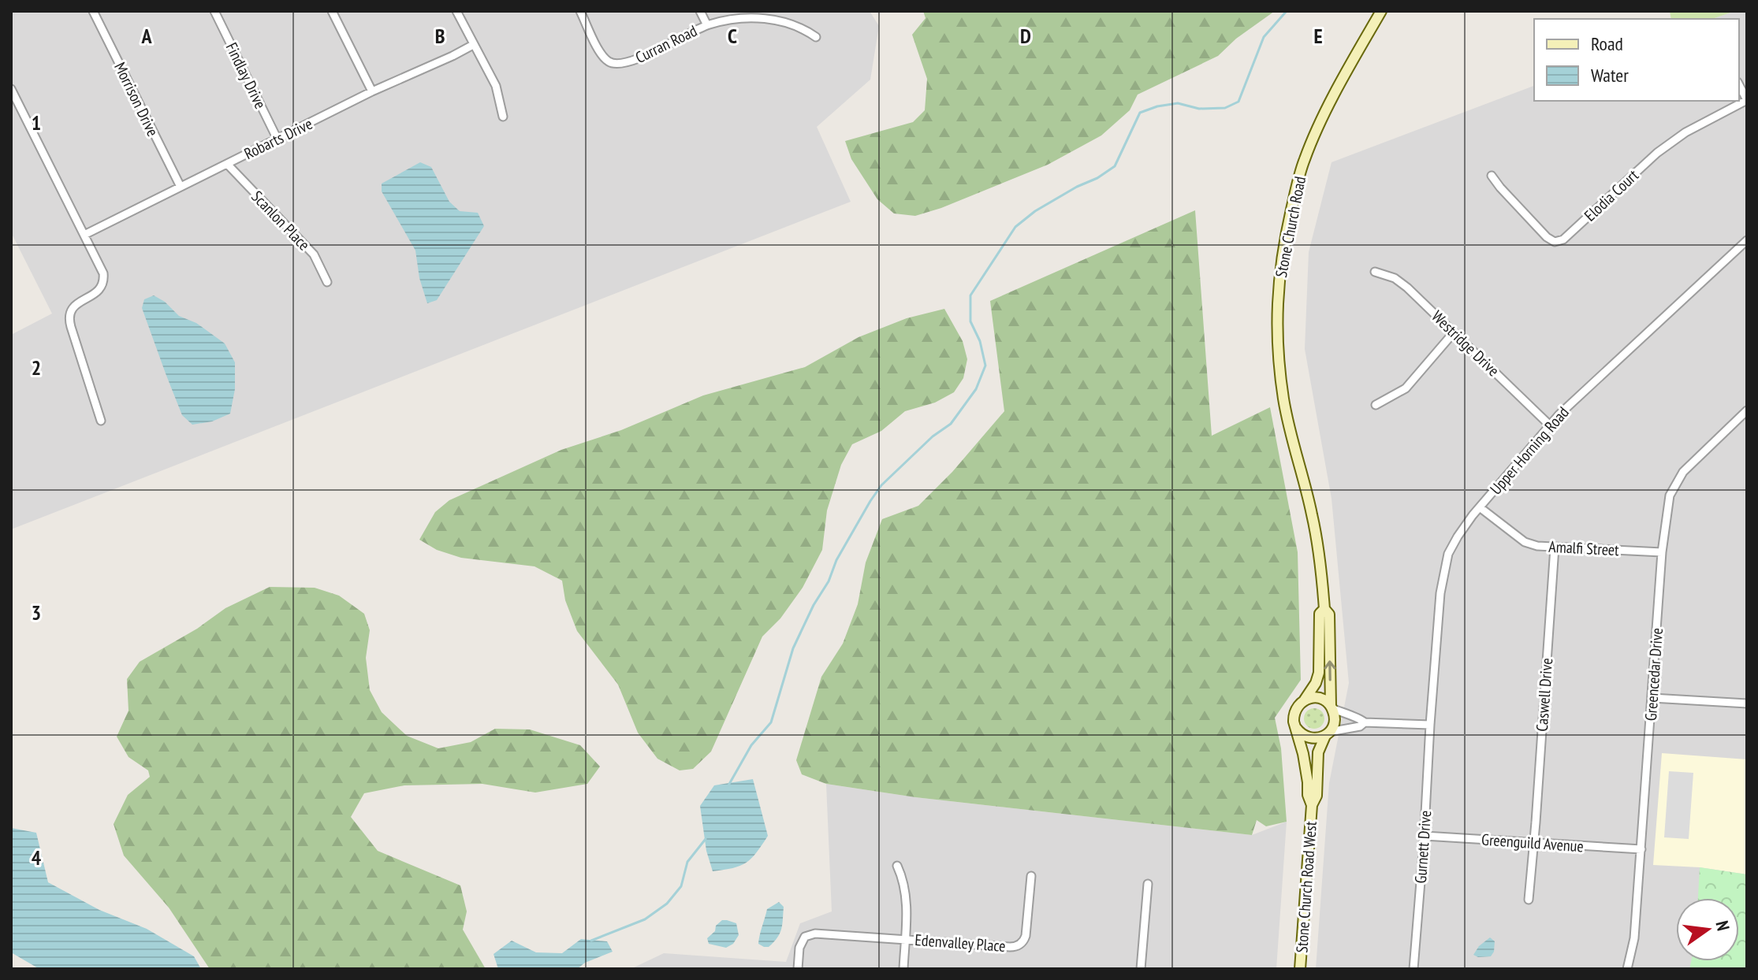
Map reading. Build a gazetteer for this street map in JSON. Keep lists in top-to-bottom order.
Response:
{
  "streets": {
    "main road": ["Stone Church Road", "Stone Church Road West"],
    "street": [
      "Curran Road",
      "Findlay Drive",
      "Morrison Drive",
      "Robarts Drive",
      "Elodia Court",
      "Scanlon Place",
      "Westridge Drive",
      "Upper Horning Road",
      "Amalfi Street",
      "Greencedar Drive",
      "Caswell Drive",
      "Greenguild Avenue",
      "Gurnett Drive",
      "Edenvalley Place"
    ]
  },
  "crossings": [
    ["Findlay Drive", "Robarts Drive"],
    ["Morrison Drive", "Robarts Drive"],
    ["Robarts Drive", "Scanlon Place"],
    ["Westridge Drive", "Upper Horning Road"],
    ["Upper Horning Road", "Amalfi Street"],
    ["Upper Horning Road", "Gurnett Drive"],
    ["Amalfi Street", "Greencedar Drive"],
    ["Amalfi Street", "Caswell Drive"],
    ["Greencedar Drive", "Greenguild Avenue"],
    ["Caswell Drive", "Greenguild Avenue"],
    ["Greenguild Avenue", "Gurnett Drive"]
  ],
  "legend": ["Road", "Water"],
  "north": "right",
  "grid": {
    "columns": [
      "A",
      "B",
      "C",
      "D",
      "E"
    ],
    "rows": [
      "1",
      "2",
      "3",
      "4"
    ]
  }
}
